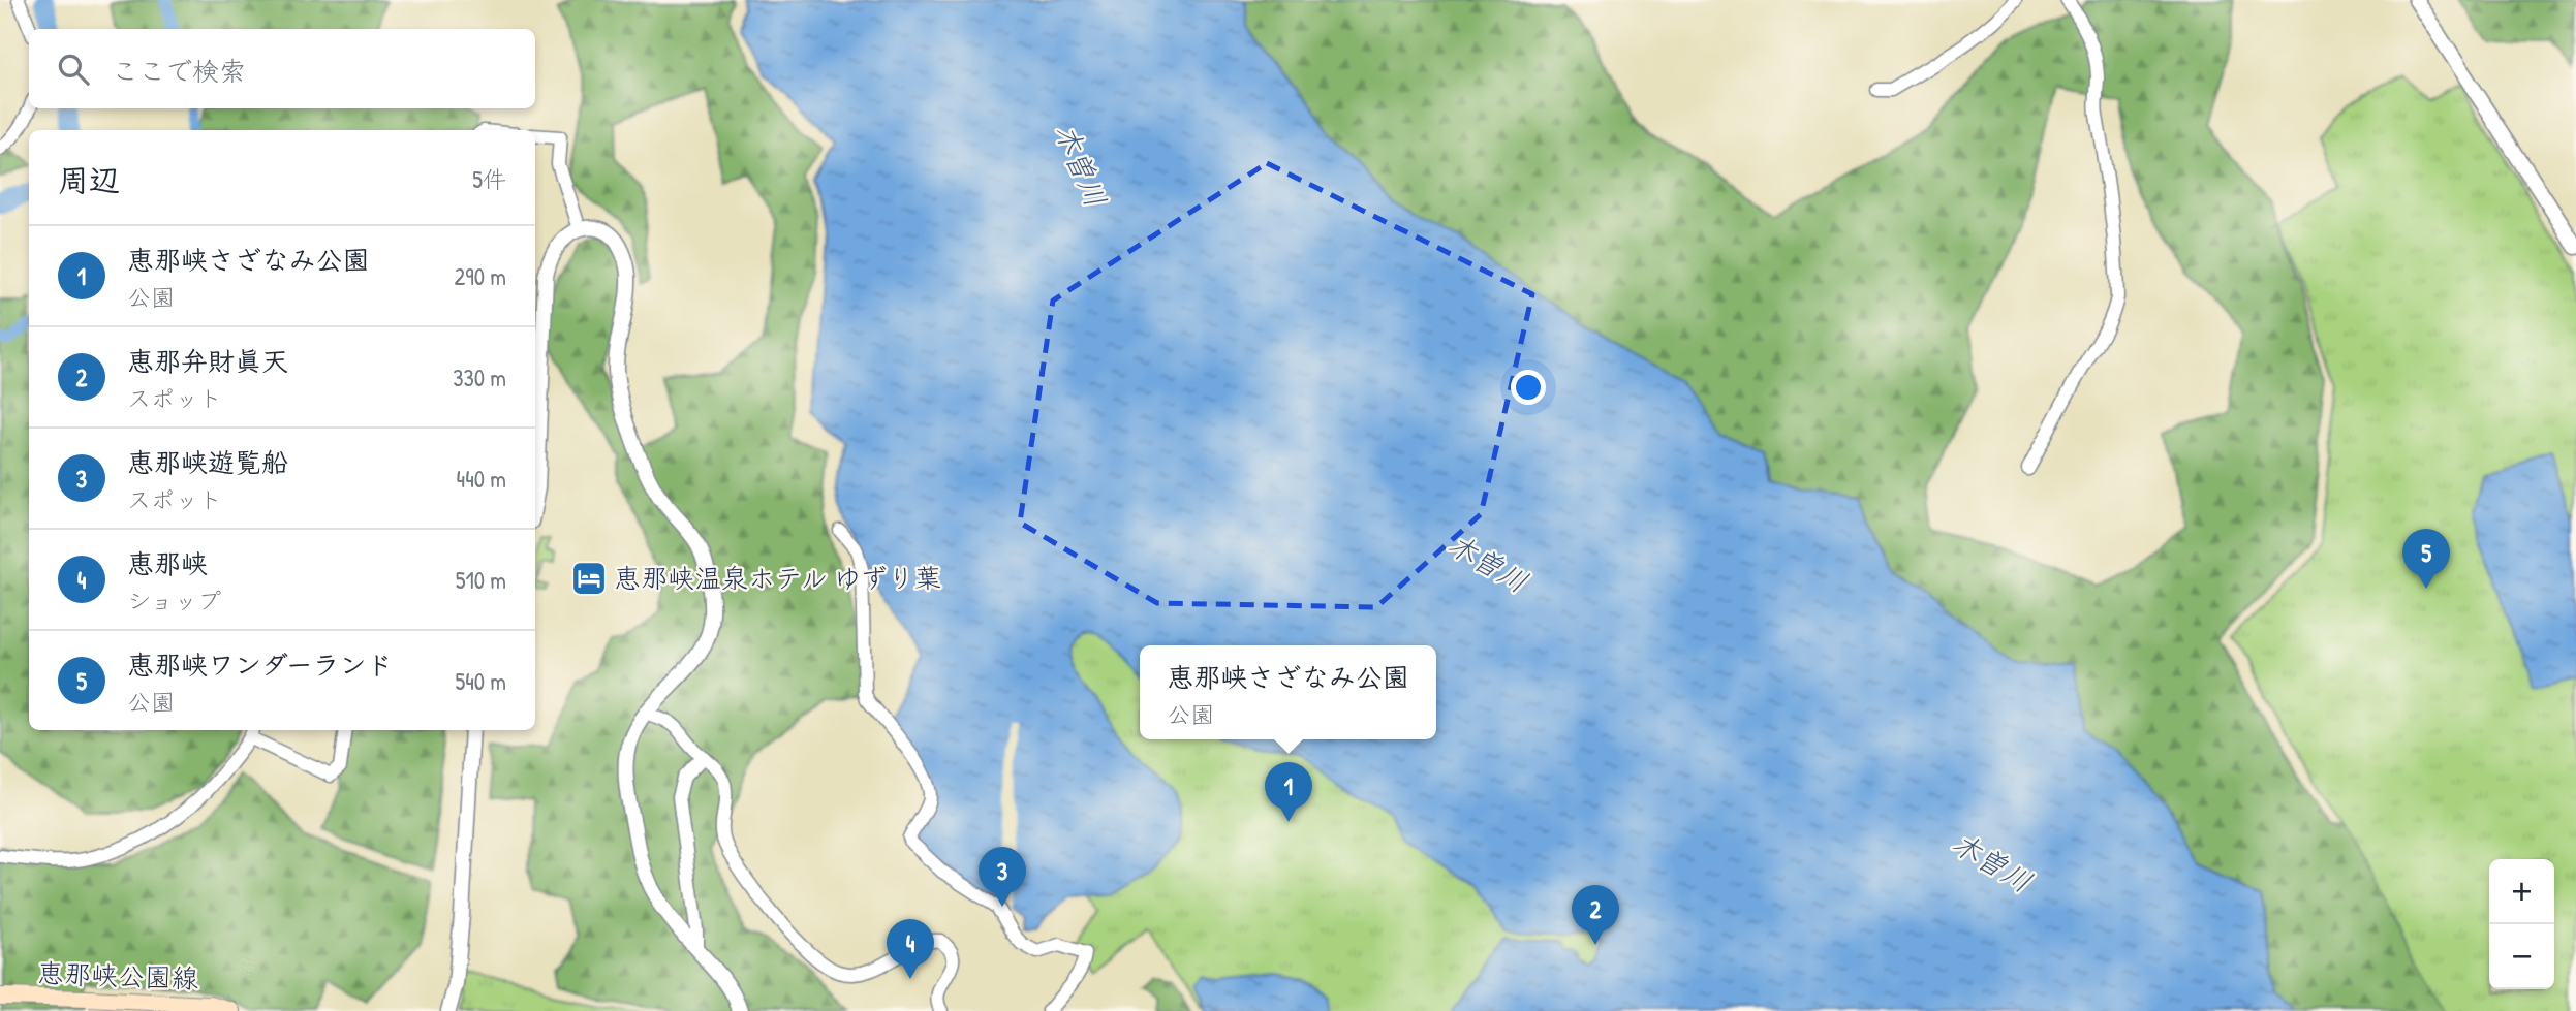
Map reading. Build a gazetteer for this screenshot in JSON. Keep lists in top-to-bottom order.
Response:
{
  "streets": {
    "main road": ["恵那峡公園線"]
  },
  "water": ["木曽川"],
  "places": {
    "hotel": ["恵那峡温泉ホテル ゆずり葉"]
  },
  "page": {
    "search": "ここで検索",
    "heading": ["周辺", "5件"],
    "list": [
      {
        "mark": "1",
        "name": "恵那峡さざなみ公園",
        "note": "公園",
        "value": "290 m"
      },
      {
        "mark": "2",
        "name": "恵那弁財眞天",
        "note": "スポット",
        "value": "330 m"
      },
      {
        "mark": "3",
        "name": "恵那峡遊覧船",
        "note": "スポット",
        "value": "440 m"
      },
      {
        "mark": "4",
        "name": "恵那峡",
        "note": "ショップ",
        "value": "510 m"
      },
      {
        "mark": "5",
        "name": "恵那峡ワンダーランド",
        "note": "公園",
        "value": "540 m"
      }
    ],
    "pins": [
      "5",
      "1",
      "3",
      "2",
      "4"
    ],
    "popup": ["恵那峡さざなみ公園", "公園"],
    "map_buttons": ["+", "−"]
  }
}
